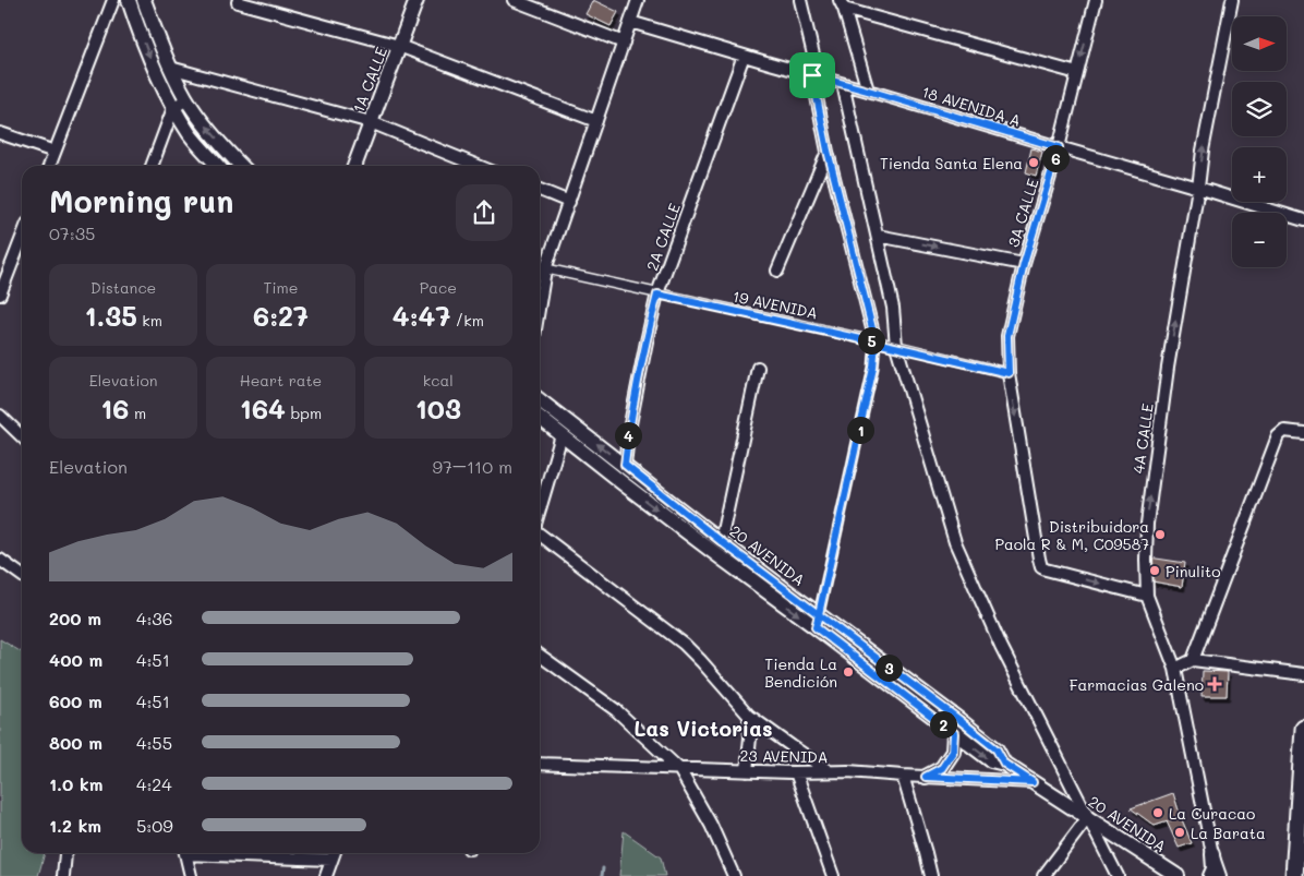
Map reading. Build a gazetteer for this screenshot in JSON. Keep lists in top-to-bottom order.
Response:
{
  "streets": {
    "street": [
      "1A CALLE",
      "18 AVENIDA A",
      "3A CALLE",
      "2A CALLE",
      "19 AVENIDA",
      "4A CALLE",
      "20 AVENIDA",
      "23 AVENIDA"
    ]
  },
  "crossings": [
    ["18 AVENIDA A", "3A CALLE"],
    ["18 AVENIDA A", "2A CALLE"],
    ["18 AVENIDA A", "4A CALLE"],
    ["3A CALLE", "19 AVENIDA"],
    ["3A CALLE", "4A CALLE"],
    ["2A CALLE", "19 AVENIDA"],
    ["2A CALLE", "20 AVENIDA"],
    ["20 AVENIDA", "23 AVENIDA"]
  ],
  "one_way": ["4A CALLE"],
  "districts": ["Las Victorias"],
  "places": {
    "other": [
      "Tienda Santa Elena",
      "Distribuidora Paola R & M, C09587",
      "Pinulito",
      "Tienda La Bendición",
      "La Curacao",
      "La Barata"
    ],
    "health": ["Farmacias Galeno"]
  },
  "north": "right",
  "page": {
    "map_buttons": ["+", "−"],
    "pins": [
      "6",
      "5",
      "1",
      "4",
      "3",
      "2"
    ],
    "heading": ["Morning run", "07:35"],
    "stats": [
      ["Distance", "1.35 km"],
      ["Time", "6:27"],
      ["Pace", "4:47 /km"],
      ["Elevation", "16 m"],
      ["Heart rate", "164 bpm"],
      ["kcal", "103"]
    ],
    "chart": ["Elevation", "97–110 m"],
    "list": [
      {
        "name": "200 m",
        "note": "4:36"
      },
      {
        "name": "400 m",
        "note": "4:51"
      },
      {
        "name": "600 m",
        "note": "4:51"
      },
      {
        "name": "800 m",
        "note": "4:55"
      },
      {
        "name": "1.0 km",
        "note": "4:24"
      },
      {
        "name": "1.2 km",
        "note": "5:09"
      }
    ]
  }
}
